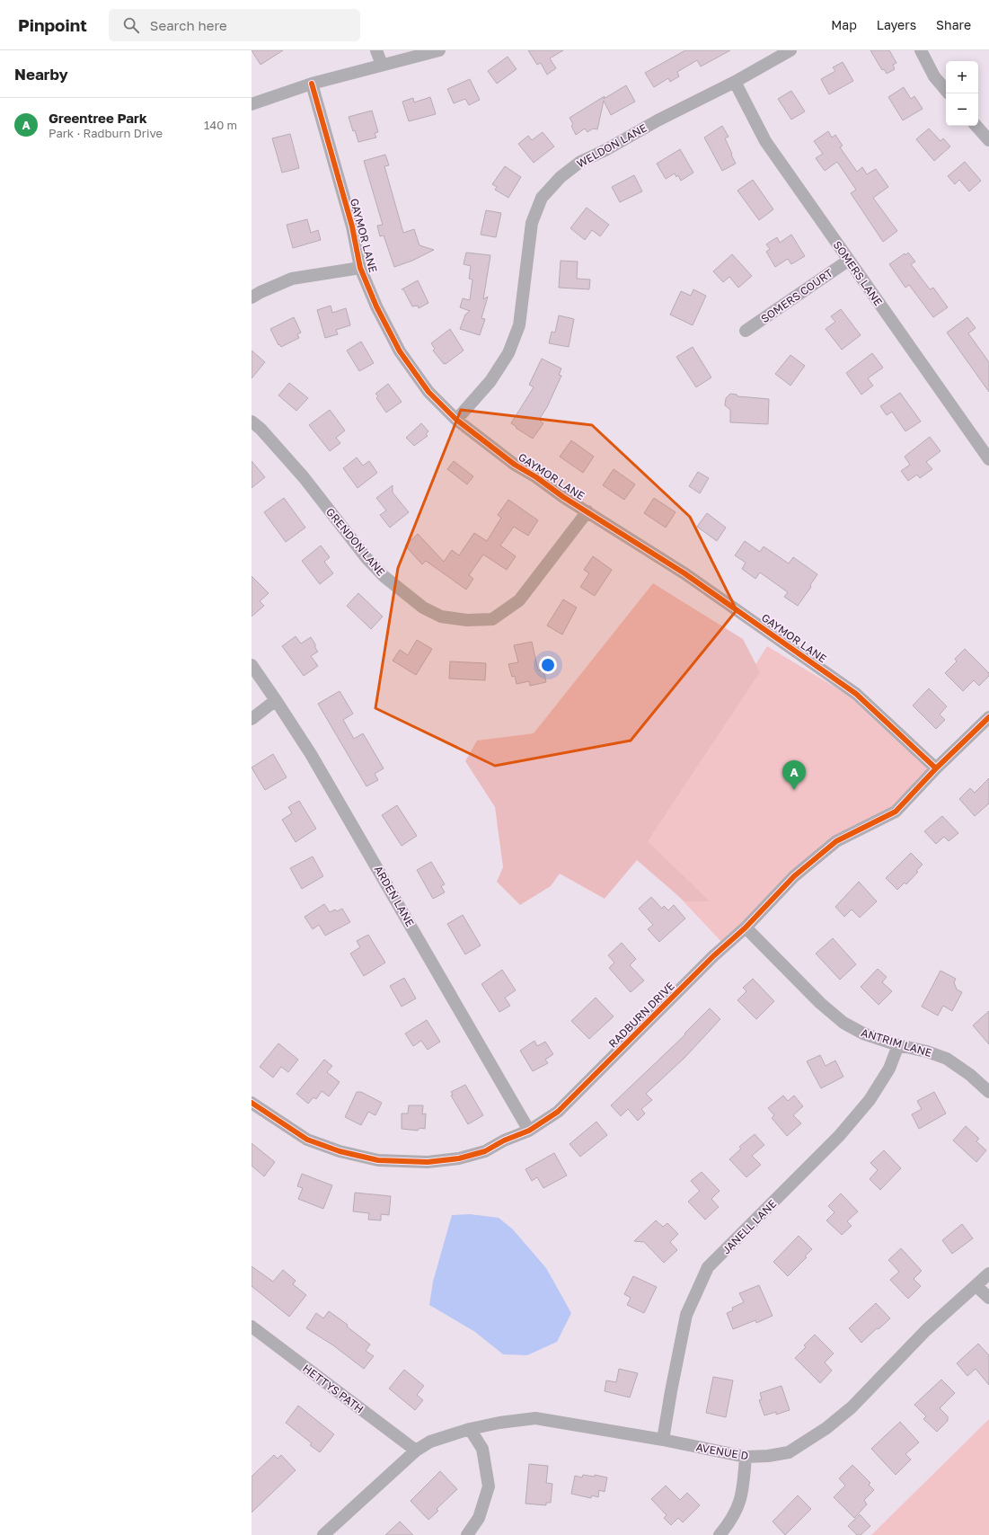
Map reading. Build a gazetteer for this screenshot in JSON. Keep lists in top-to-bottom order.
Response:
{
  "streets": {
    "street": [
      "WELDON LANE",
      "GAYMOR LANE",
      "SOMERS LANE",
      "SOMERS COURT",
      "GRENDON LANE",
      "ARDEN LANE",
      "RADBURN DRIVE",
      "ANTRIM LANE",
      "JANELL LANE",
      "HETTYS PATH",
      "AVENUE D"
    ]
  },
  "crossings": [
    ["WELDON LANE", "GAYMOR LANE"],
    ["WELDON LANE", "SOMERS LANE"],
    ["GAYMOR LANE", "GRENDON LANE"],
    ["GAYMOR LANE", "RADBURN DRIVE"],
    ["SOMERS LANE", "SOMERS COURT"],
    ["ARDEN LANE", "RADBURN DRIVE"],
    ["RADBURN DRIVE", "ANTRIM LANE"],
    ["ANTRIM LANE", "JANELL LANE"],
    ["JANELL LANE", "AVENUE D"],
    ["HETTYS PATH", "AVENUE D"]
  ],
  "page": {
    "header": "Pinpoint",
    "search": "Search here",
    "nav": ["Map", "Layers", "Share"],
    "heading": "Nearby",
    "map_buttons": ["+", "−"],
    "list": [
      {
        "mark": "A",
        "name": "Greentree Park",
        "note": "Park · Radburn Drive",
        "value": "140 m"
      }
    ],
    "pins": "A"
  }
}
